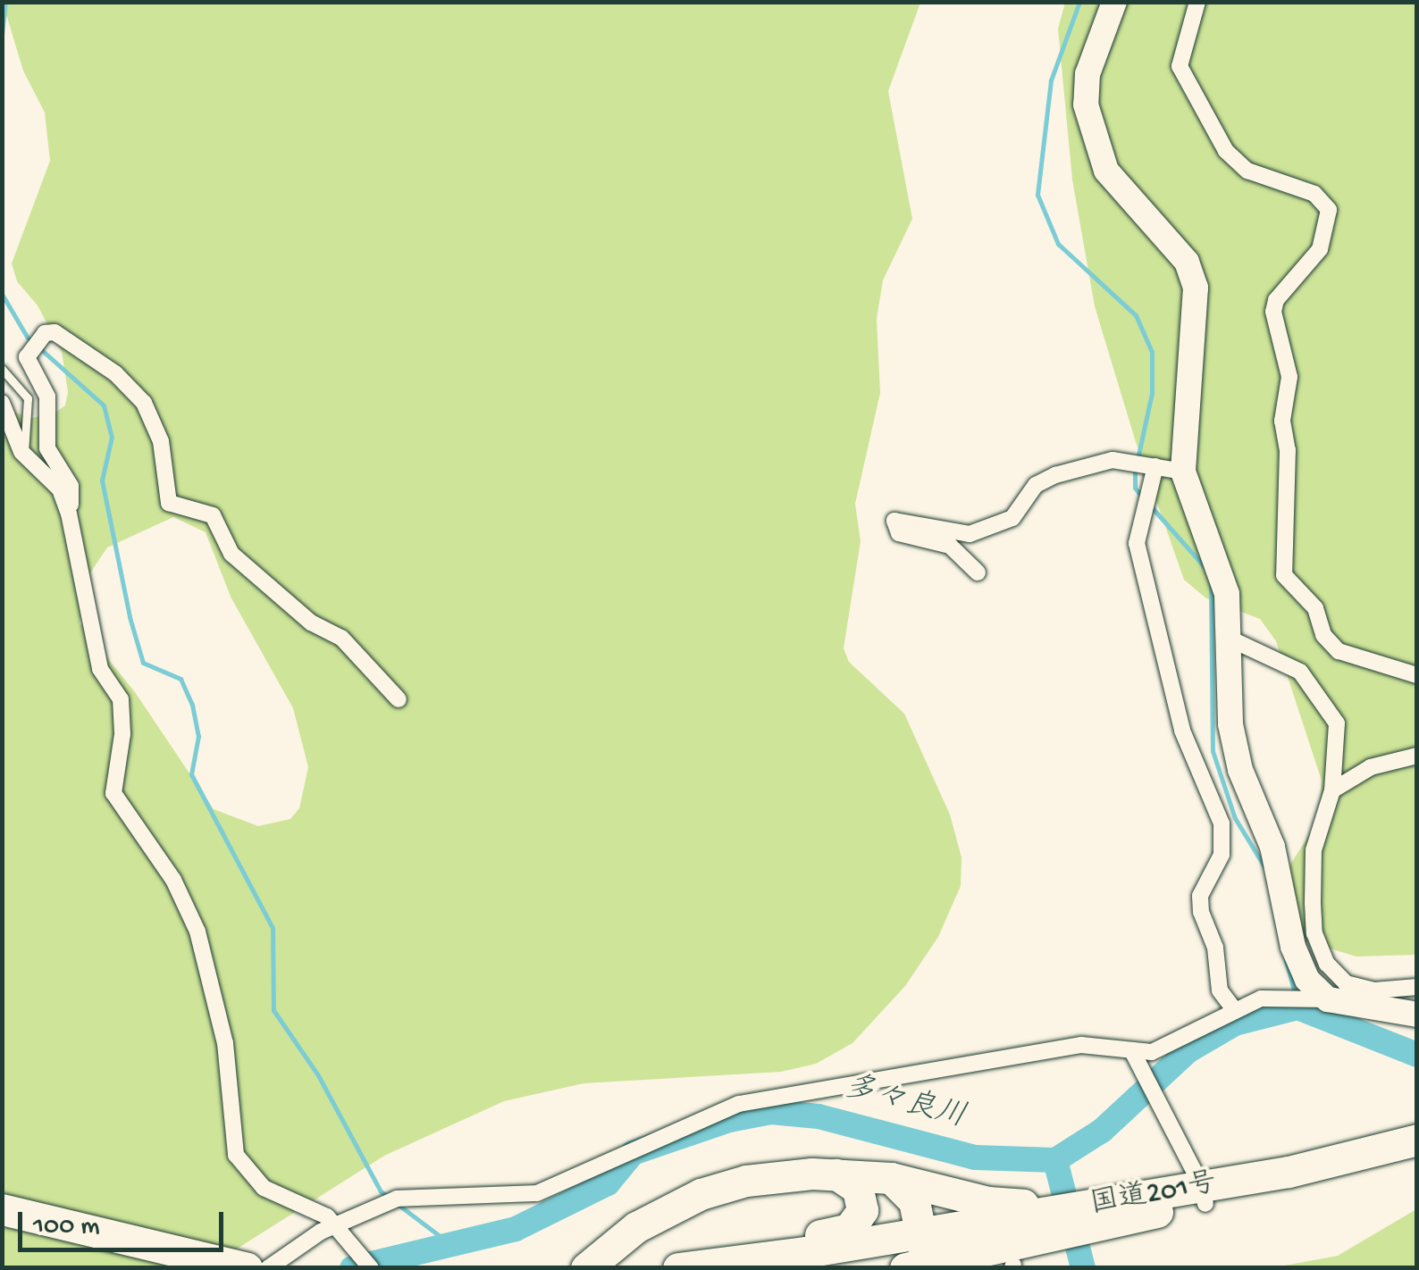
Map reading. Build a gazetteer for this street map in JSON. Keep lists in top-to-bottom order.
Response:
{
  "streets": {
    "highway": ["国道201号"]
  },
  "water": ["多々良川"],
  "scale_bar": "100 m"
}
